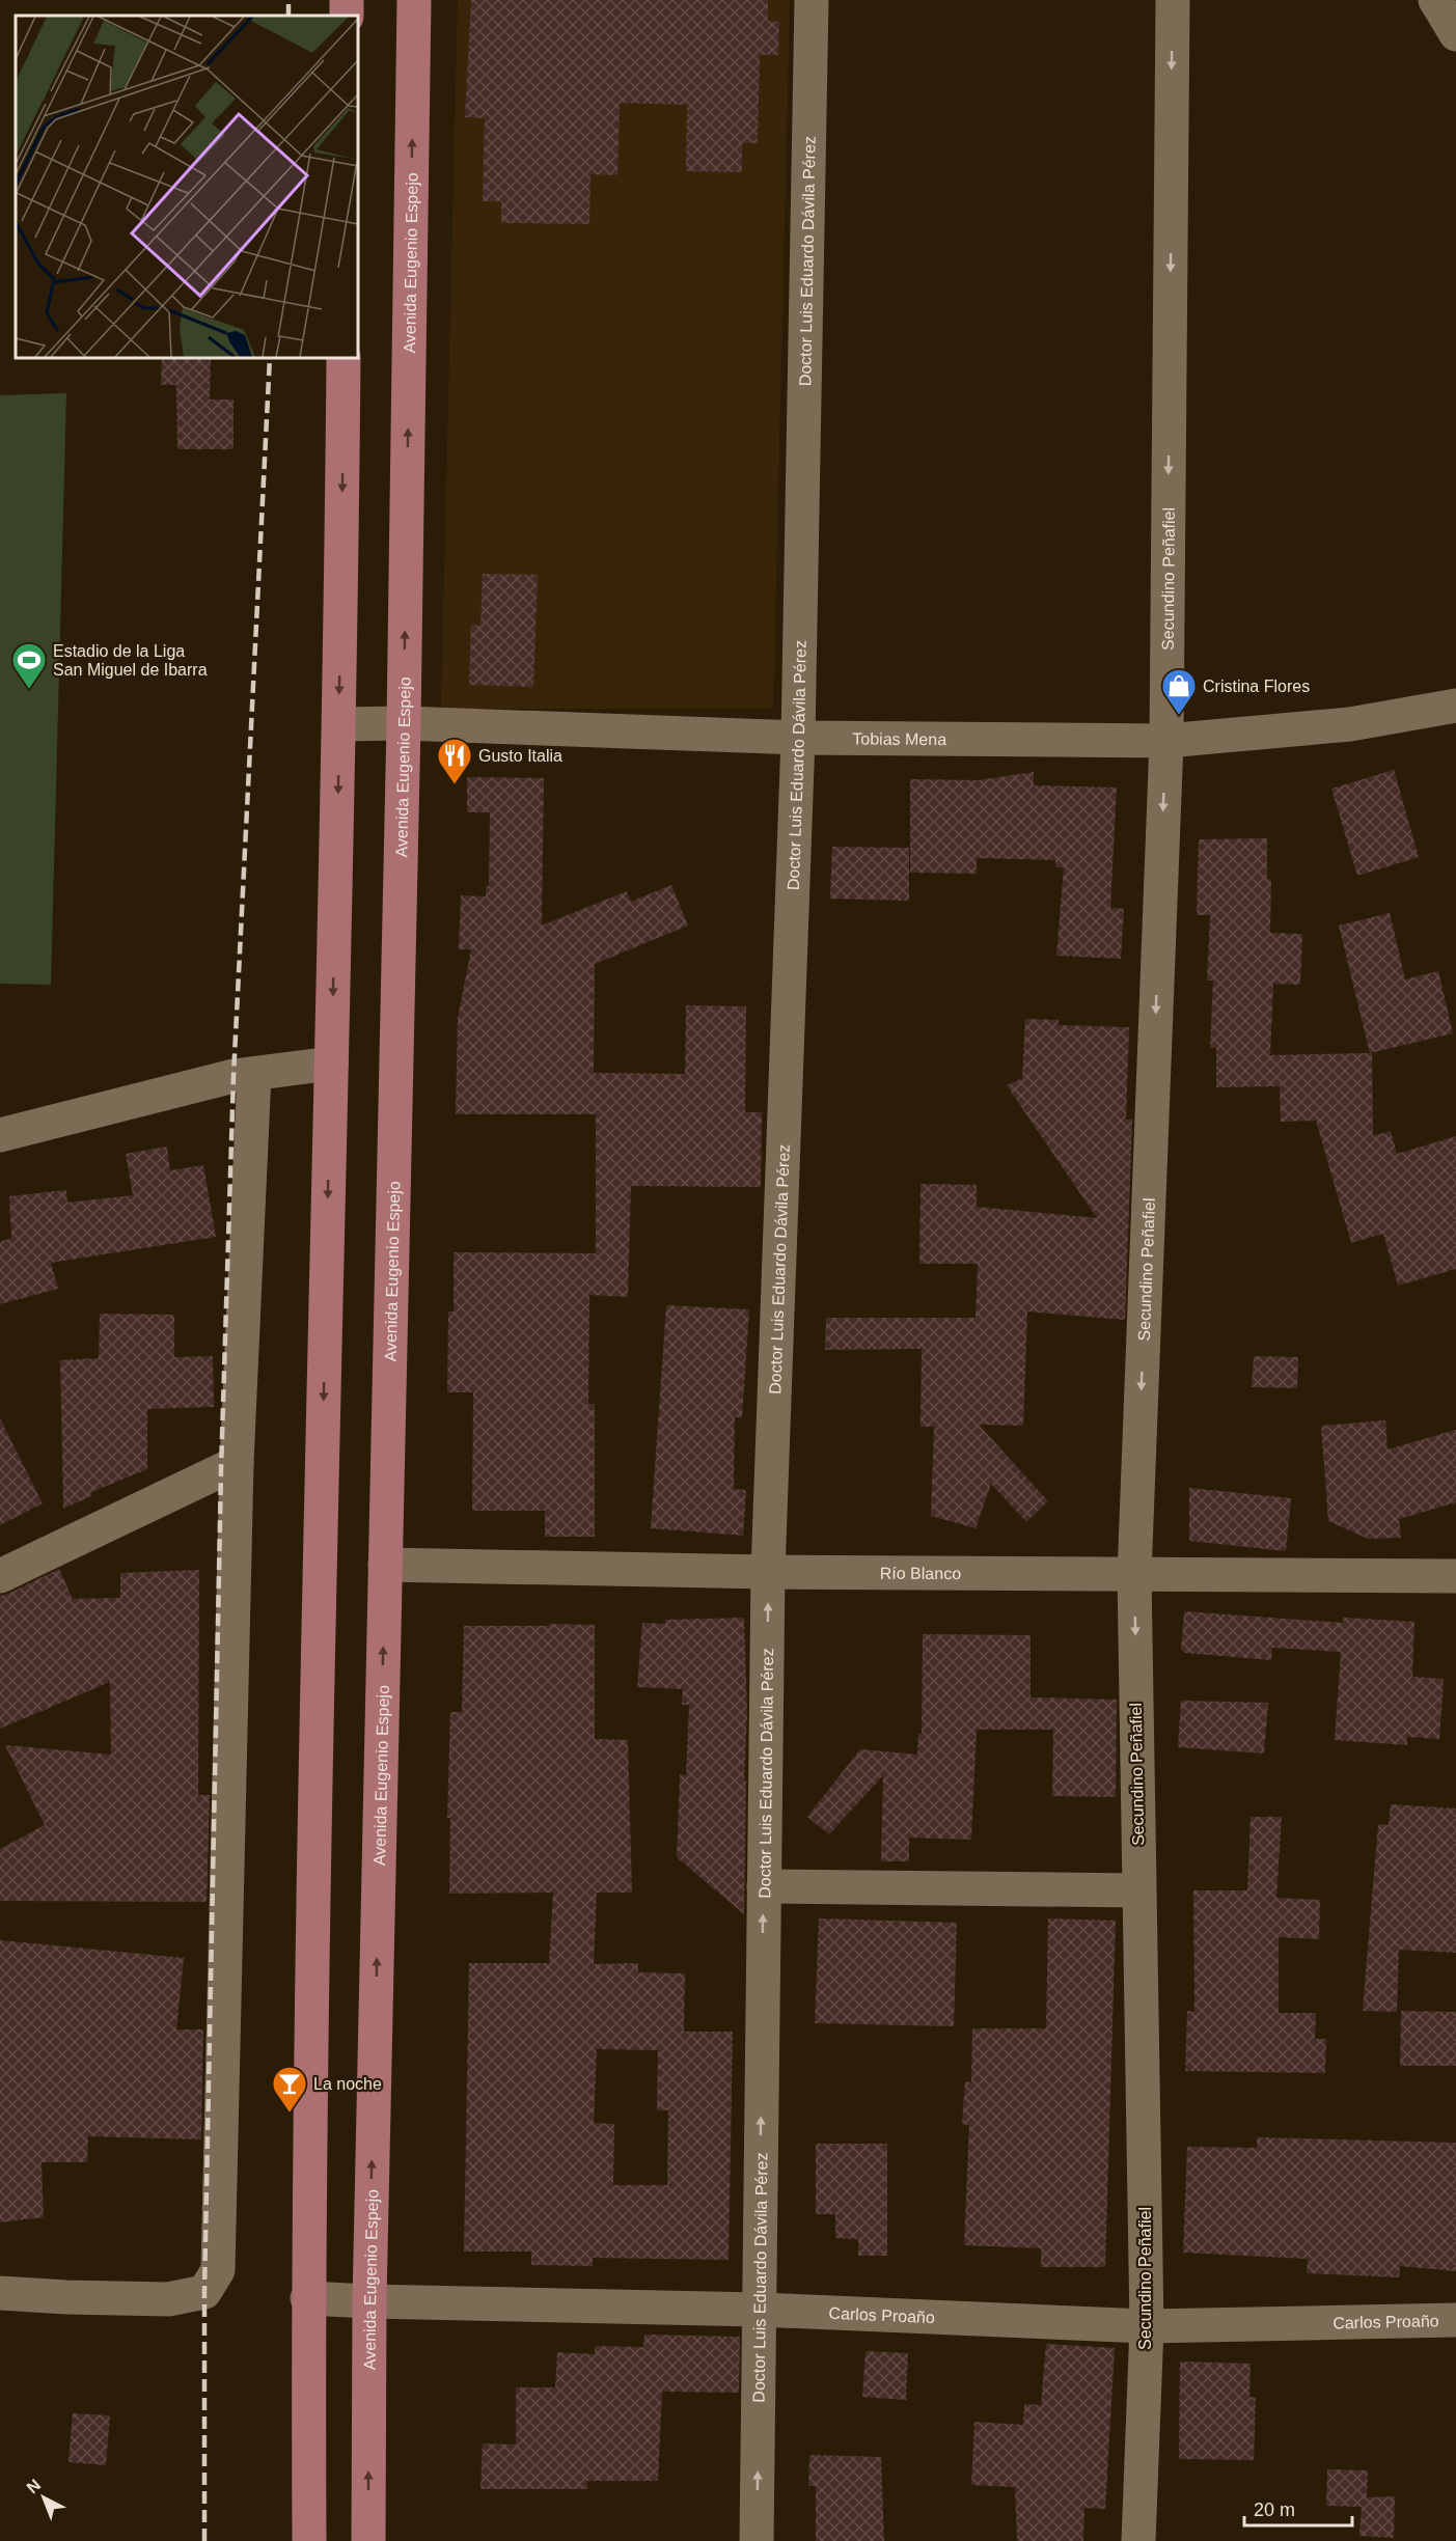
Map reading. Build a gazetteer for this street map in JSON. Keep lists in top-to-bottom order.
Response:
{
  "streets": {
    "main road": ["Avenida Eugenio Espejo"],
    "street": [
      "Doctor Luis Eduardo Dávila Pérez",
      "Secundino Peñafiel",
      "Tobias Mena",
      "Río Blanco",
      "Carlos Proaño"
    ]
  },
  "crossings": [
    ["Avenida Eugenio Espejo", "Tobias Mena"],
    ["Avenida Eugenio Espejo", "Río Blanco"],
    ["Avenida Eugenio Espejo", "Carlos Proaño"],
    ["Doctor Luis Eduardo Dávila Pérez", "Tobias Mena"],
    ["Doctor Luis Eduardo Dávila Pérez", "Río Blanco"],
    ["Doctor Luis Eduardo Dávila Pérez", "Carlos Proaño"],
    ["Secundino Peñafiel", "Tobias Mena"],
    ["Secundino Peñafiel", "Río Blanco"],
    ["Secundino Peñafiel", "Carlos Proaño"]
  ],
  "one_way": ["Doctor Luis Eduardo Dávila Pérez", "Secundino Peñafiel"],
  "places": {
    "sports": ["Estadio de la Liga San Miguel de Ibarra"],
    "shop": ["Cristina Flores"],
    "restaurant": ["Gusto Italia"],
    "bar": ["La noche"]
  },
  "scale_bar": "20 m",
  "north": "top left"
}
